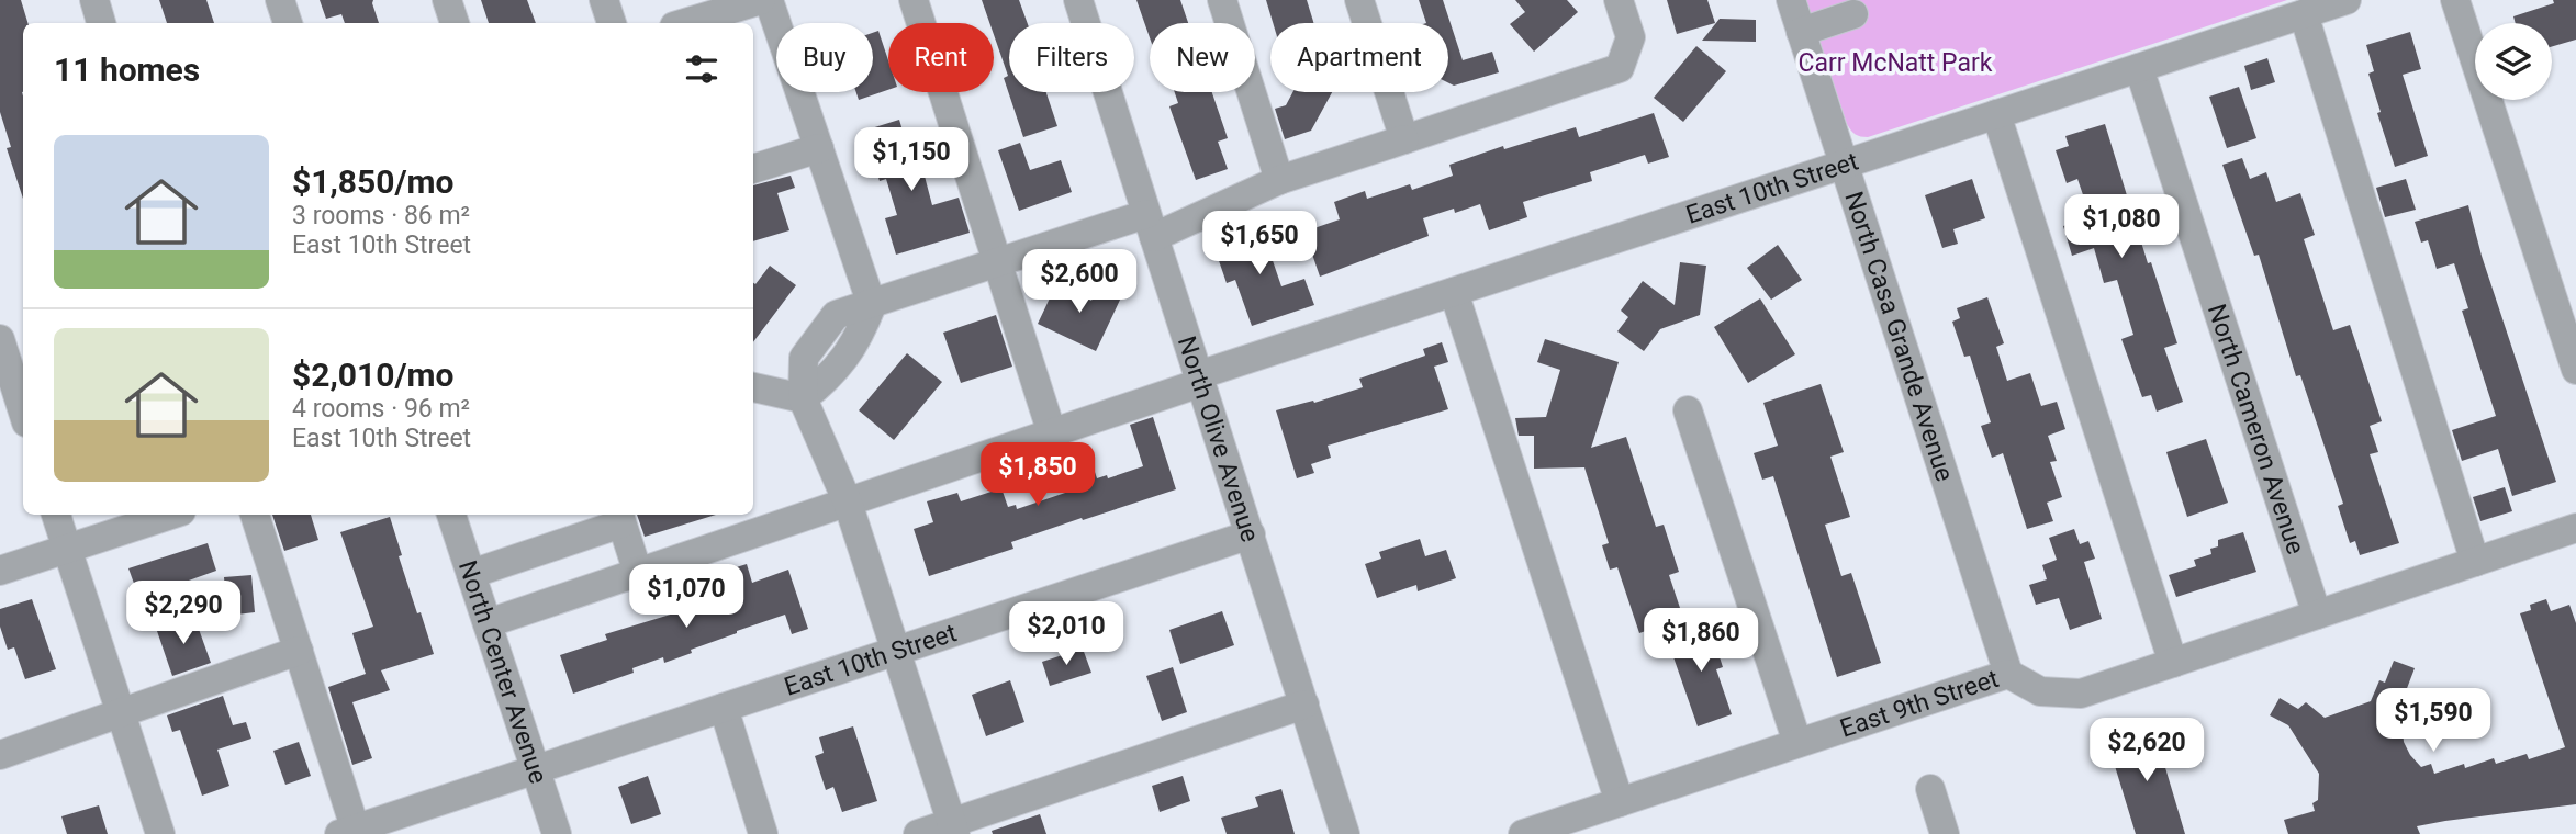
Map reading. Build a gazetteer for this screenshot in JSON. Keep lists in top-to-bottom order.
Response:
{
  "streets": {
    "street": [
      "East 10th Street",
      "North Casa Grande Avenue",
      "North Cameron Avenue",
      "North Olive Avenue",
      "North Center Avenue",
      "East 9th Street"
    ]
  },
  "crossings": [
    ["East 10th Street", "North Casa Grande Avenue"],
    ["East 10th Street", "North Cameron Avenue"],
    ["East 10th Street", "North Olive Avenue"],
    ["East 10th Street", "North Center Avenue"],
    ["North Casa Grande Avenue", "East 9th Street"],
    ["North Cameron Avenue", "East 9th Street"]
  ],
  "parks": ["Carr McNatt Park"],
  "page": {
    "chip": [
      "Buy",
      "Rent",
      "Filters",
      "New",
      "Apartment"
    ],
    "heading": "11 homes",
    "list": [
      {
        "name": "$1,850/mo",
        "note": "3 rooms · 86 m² · East 10th Street"
      },
      {
        "name": "$2,010/mo",
        "note": "4 rooms · 96 m² · East 10th Street"
      }
    ],
    "price": [
      "$1,150",
      "$1,080",
      "$1,650",
      "$2,600",
      "$1,850",
      "$1,070",
      "$2,290",
      "$2,010",
      "$1,860",
      "$1,590",
      "$2,620"
    ]
  }
}
